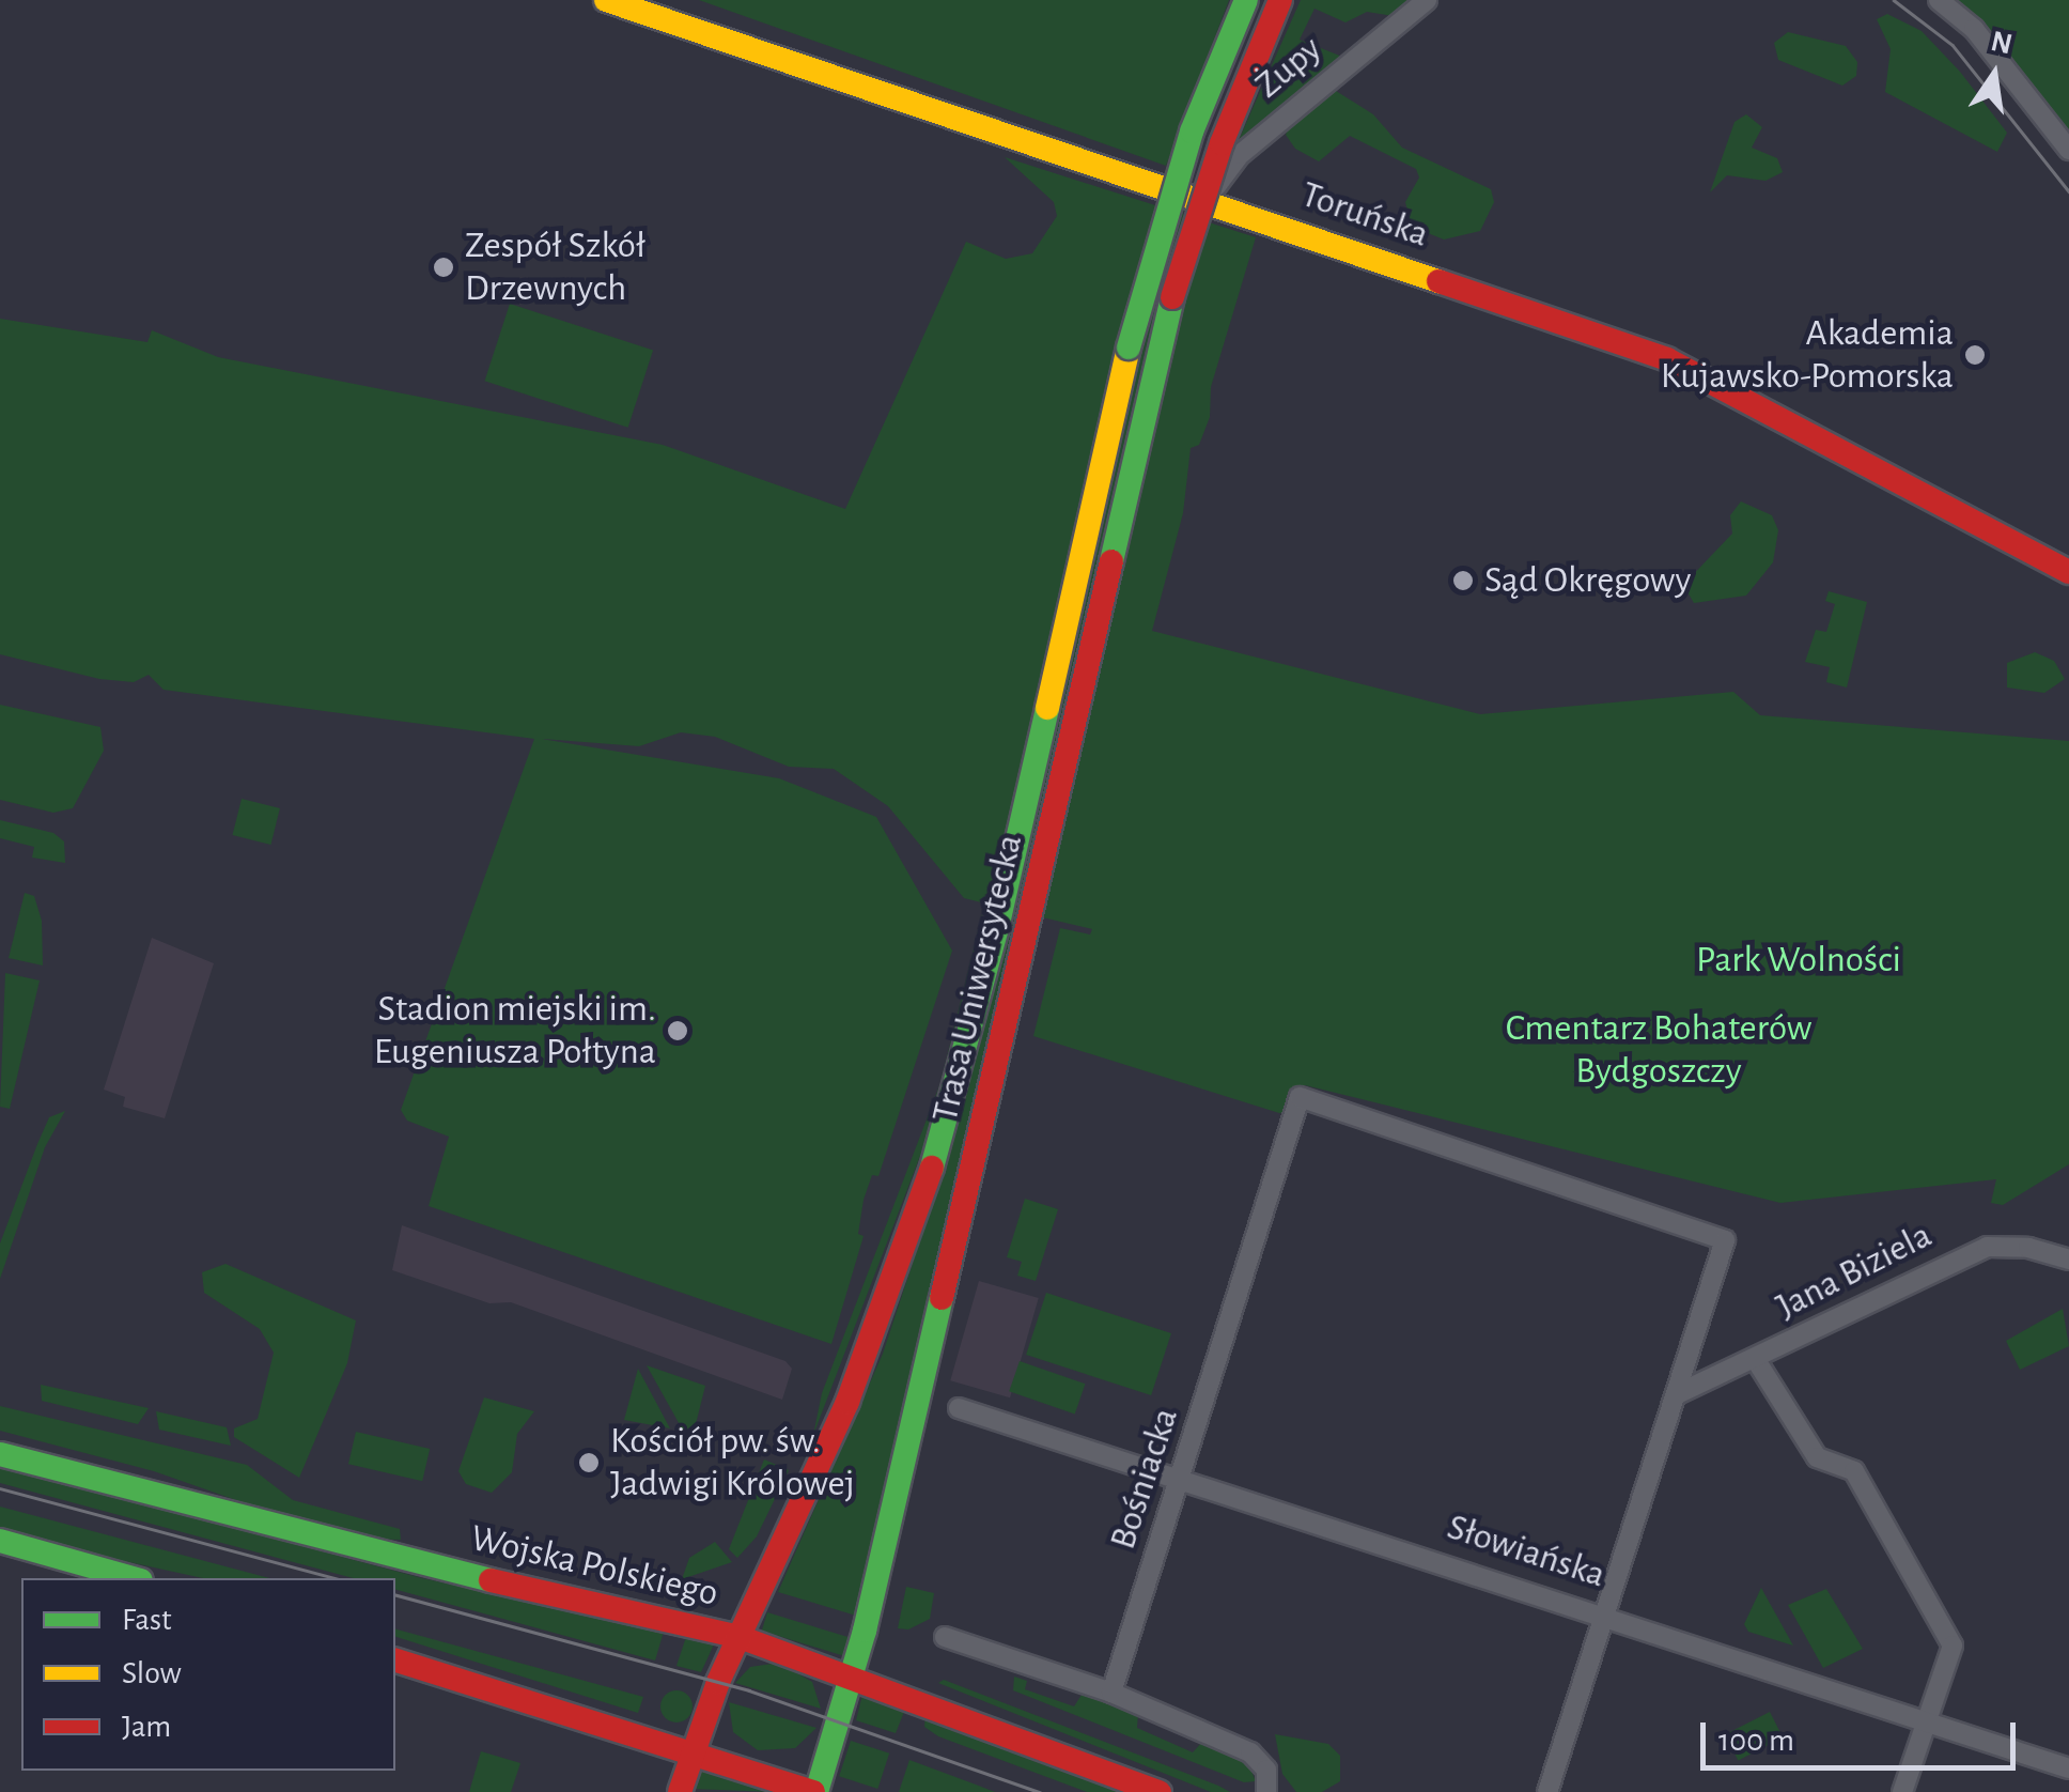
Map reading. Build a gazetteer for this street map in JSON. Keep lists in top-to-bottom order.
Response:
{
  "streets": {
    "main road": ["Toruńska", "Trasa Uniwersytecka", "Wojska Polskiego"],
    "street": [
      "Żupy",
      "Jana Biziela",
      "Bośniacka",
      "Słowiańska"
    ]
  },
  "crossings": [
    ["Żupy", "Toruńska"],
    ["Trasa Uniwersytecka", "Wojska Polskiego"],
    ["Jana Biziela", "Bośniacka"],
    ["Bośniacka", "Słowiańska"]
  ],
  "parks": ["Park Wolności", "Cmentarz Bohaterów Bydgoszczy"],
  "places": [
    "Zespół Szkół Drzewnych",
    "Akademia Kujawsko-Pomorska",
    "Sąd Okręgowy",
    "Stadion miejski im. Eugeniusza Połtyna",
    "Kościół pw. św. Jadwigi Królowej"
  ],
  "legend": ["Fast", "Slow", "Jam"],
  "scale_bar": "100 m",
  "north": "top"
}
